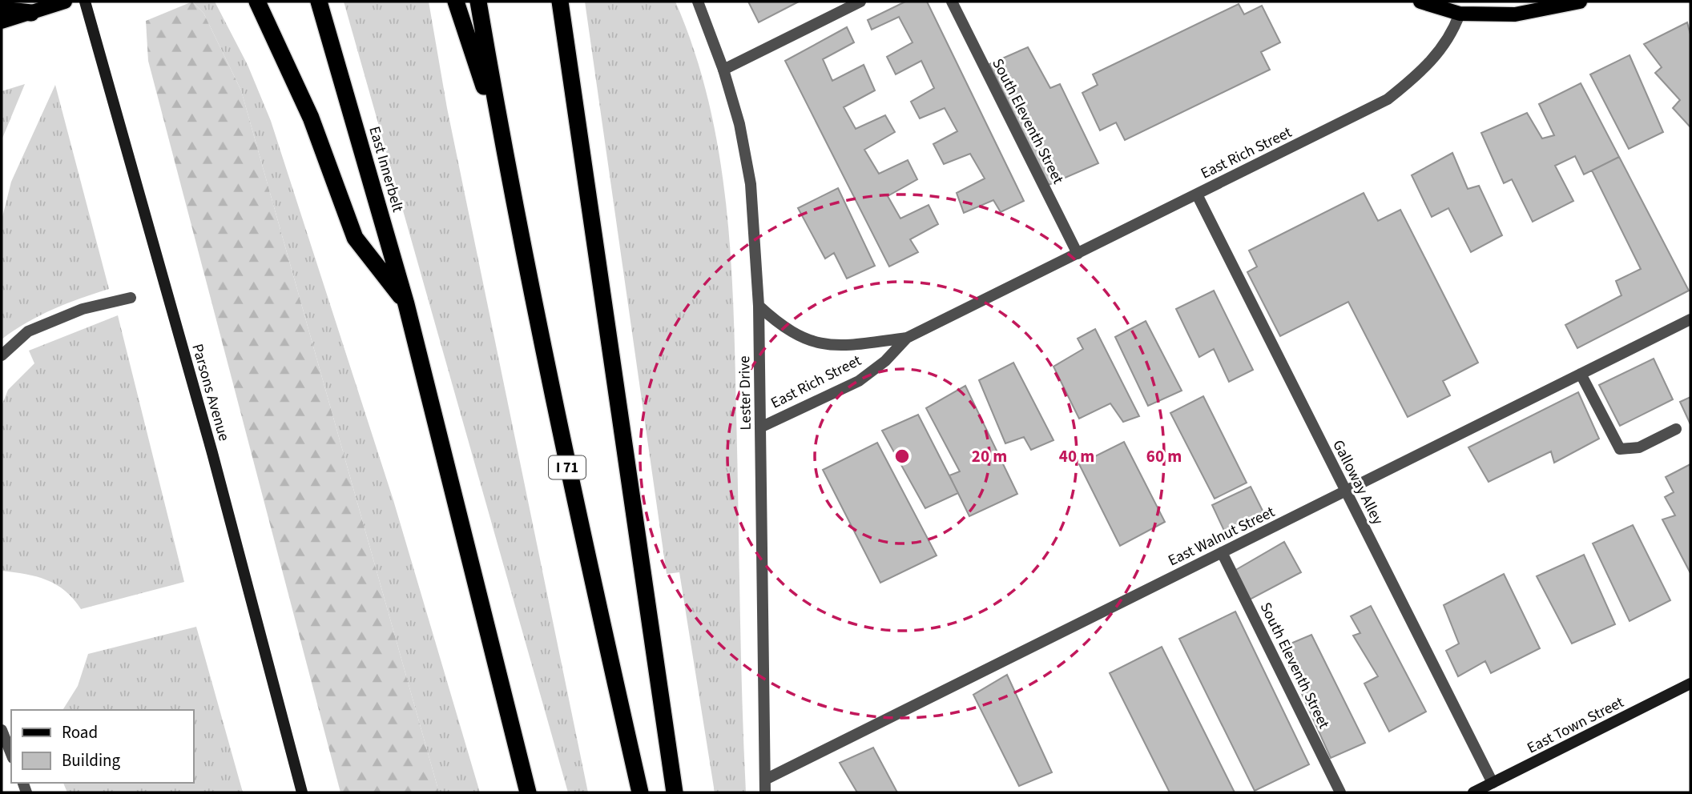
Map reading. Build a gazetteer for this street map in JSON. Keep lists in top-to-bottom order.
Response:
{
  "streets": {
    "highway": ["East Innerbelt", "I 71"],
    "street": [
      "South Eleventh Street",
      "East Rich Street",
      "Parsons Avenue",
      "Lester Drive",
      "Galloway Alley",
      "East Walnut Street",
      "East Town Street"
    ]
  },
  "crossings": [
    ["South Eleventh Street", "East Rich Street"],
    ["South Eleventh Street", "East Walnut Street"],
    ["East Rich Street", "Lester Drive"],
    ["East Rich Street", "Galloway Alley"],
    ["Lester Drive", "East Walnut Street"],
    ["Galloway Alley", "East Walnut Street"],
    ["Galloway Alley", "East Town Street"]
  ],
  "legend": ["Road", "Building"],
  "rings": ["20 m", "40 m", "60 m"]
}
